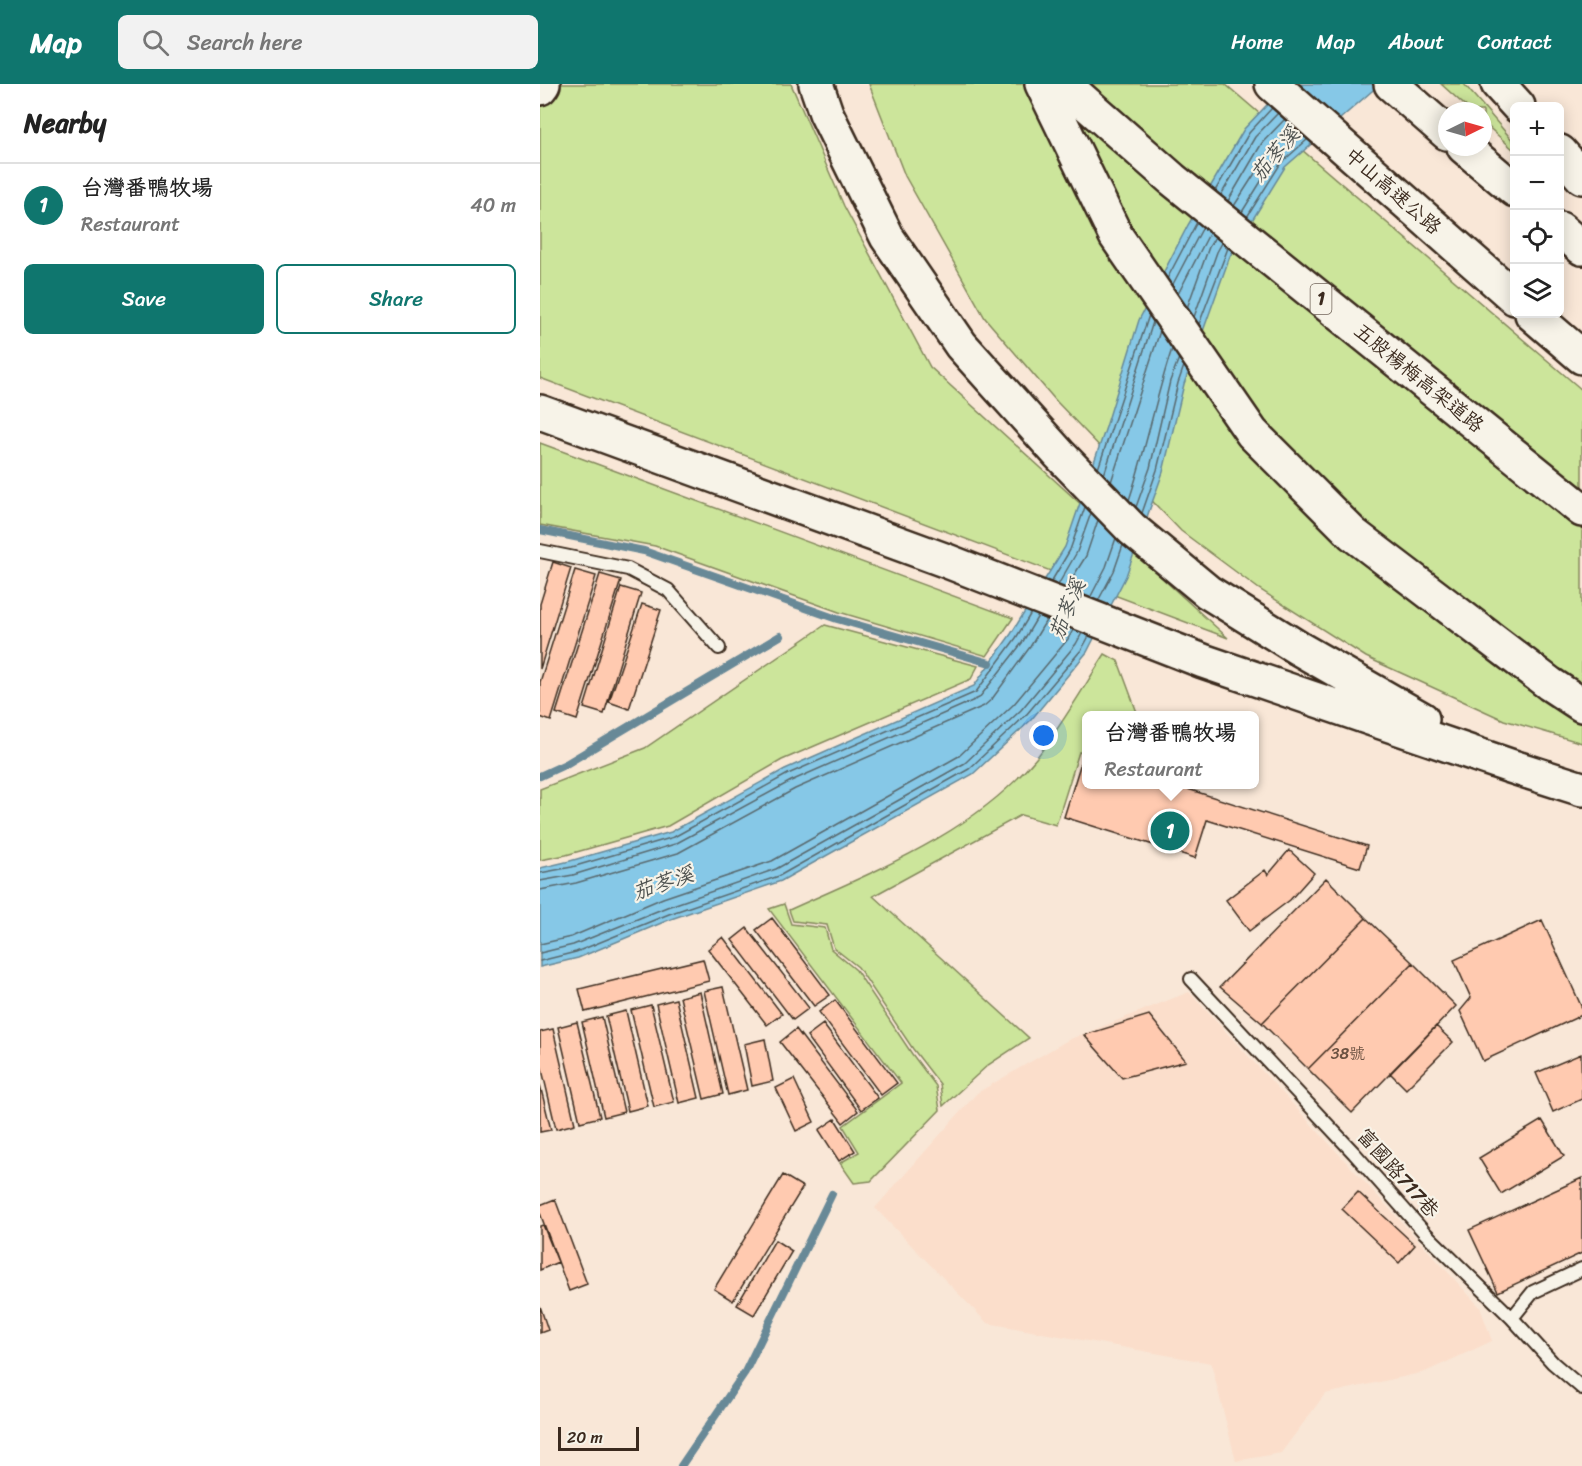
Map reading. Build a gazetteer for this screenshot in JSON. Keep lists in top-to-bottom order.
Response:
{
  "streets": {
    "highway": ["中山高速公路", "1", "五股楊梅高架道路"],
    "lane": ["富國路717巷"]
  },
  "water": ["茄苳溪"],
  "house_numbers": ["38號"],
  "scale_bar": "20 m",
  "north": "right",
  "page": {
    "header": "Map",
    "search": "Search here",
    "nav": [
      "Home",
      "Map",
      "About",
      "Contact"
    ],
    "heading": "Nearby",
    "map_buttons": ["+", "−"],
    "list": [
      {
        "mark": "1",
        "name": "台灣番鴨牧場",
        "note": "Restaurant",
        "value": "40 m"
      }
    ],
    "buttons": ["Save", "Share"],
    "popup": ["台灣番鴨牧場", "Restaurant"],
    "pins": "1",
    "scale": "20 m"
  }
}
